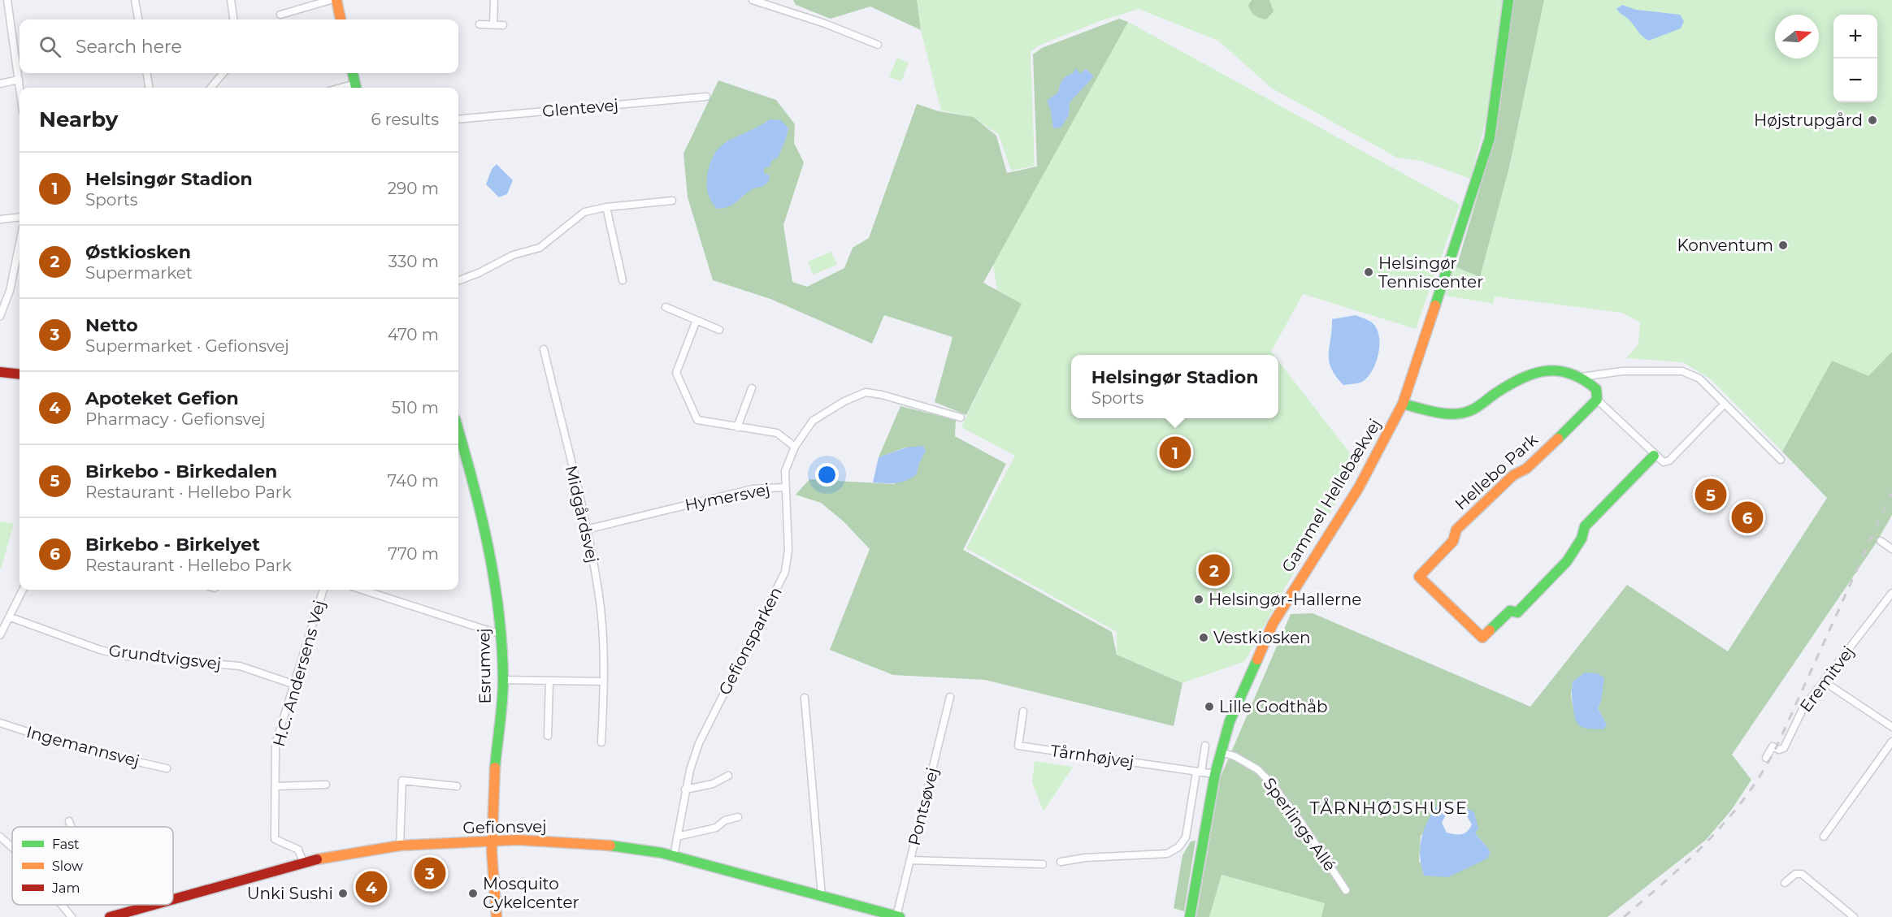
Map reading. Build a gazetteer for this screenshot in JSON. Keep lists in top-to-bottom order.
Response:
{
  "streets": {
    "street": [
      "Glentevej",
      "Hellebo Park",
      "Gammel Hellebækvej",
      "Hymersvej",
      "Midgårdsvej",
      "Gefionsparken",
      "Grundtvigsvej",
      "Esrumvej",
      "H.C. Andersens Vej",
      "Eremitvej",
      "Ingemannsvej",
      "Tårnhøjvej",
      "Pontsøvej",
      "Sperlings Allé",
      "Gefionsvej"
    ]
  },
  "crossings": [
    ["Gammel Hellebækvej", "Tårnhøjvej"],
    ["Gammel Hellebækvej", "Sperlings Allé"],
    ["Hymersvej", "Midgårdsvej"],
    ["Hymersvej", "Gefionsparken"],
    ["Gefionsparken", "Gefionsvej"],
    ["Grundtvigsvej", "H.C. Andersens Vej"],
    ["Esrumvej", "Gefionsvej"],
    ["H.C. Andersens Vej", "Gefionsvej"],
    ["Pontsøvej", "Gefionsvej"]
  ],
  "districts": ["TÅRNHØJSHUSE"],
  "places": [
    "Højstrupgård",
    "Konventum",
    "Helsingør Tenniscenter",
    "Helsingør-Hallerne",
    "Vestkiosken",
    "Lille Godthåb",
    "Unki Sushi",
    "Mosquito Cykelcenter"
  ],
  "legend": ["Fast", "Slow", "Jam"],
  "north": "right",
  "page": {
    "map_buttons": ["+", "−"],
    "search": "Search here",
    "heading": ["Nearby", "6 results"],
    "list": [
      {
        "mark": "1",
        "name": "Helsingør Stadion",
        "note": "Sports",
        "value": "290 m"
      },
      {
        "mark": "2",
        "name": "Østkiosken",
        "note": "Supermarket",
        "value": "330 m"
      },
      {
        "mark": "3",
        "name": "Netto",
        "note": "Supermarket · Gefionsvej",
        "value": "470 m"
      },
      {
        "mark": "4",
        "name": "Apoteket Gefion",
        "note": "Pharmacy · Gefionsvej",
        "value": "510 m"
      },
      {
        "mark": "5",
        "name": "Birkebo - Birkedalen",
        "note": "Restaurant · Hellebo Park",
        "value": "740 m"
      },
      {
        "mark": "6",
        "name": "Birkebo - Birkelyet",
        "note": "Restaurant · Hellebo Park",
        "value": "770 m"
      }
    ],
    "popup": ["Helsingør Stadion", "Sports"],
    "pins": [
      "1",
      "5",
      "6",
      "2",
      "3",
      "4"
    ]
  }
}
